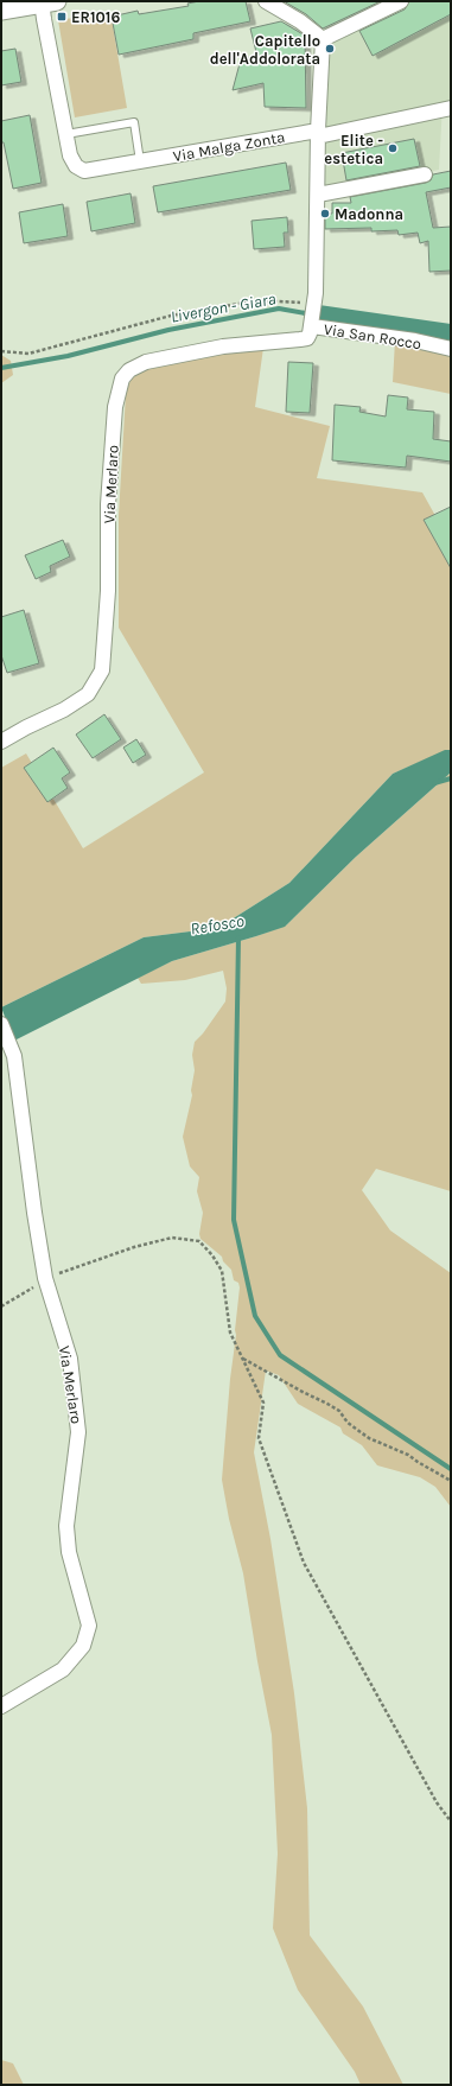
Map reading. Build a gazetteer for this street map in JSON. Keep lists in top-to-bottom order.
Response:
{
  "streets": {
    "street": ["Via Malga Zonta", "Via San Rocco", "Via Merlaro"]
  },
  "crossings": [
    ["Via Malga Zonta", "Via San Rocco"],
    ["Via San Rocco", "Via Merlaro"]
  ],
  "water": ["Livergon - Giara", "Refosco"],
  "places": {
    "transit": ["ER1016"],
    "other": ["Capitello dell'Addolorata", "Elite - estetica", "Madonna"]
  }
}
